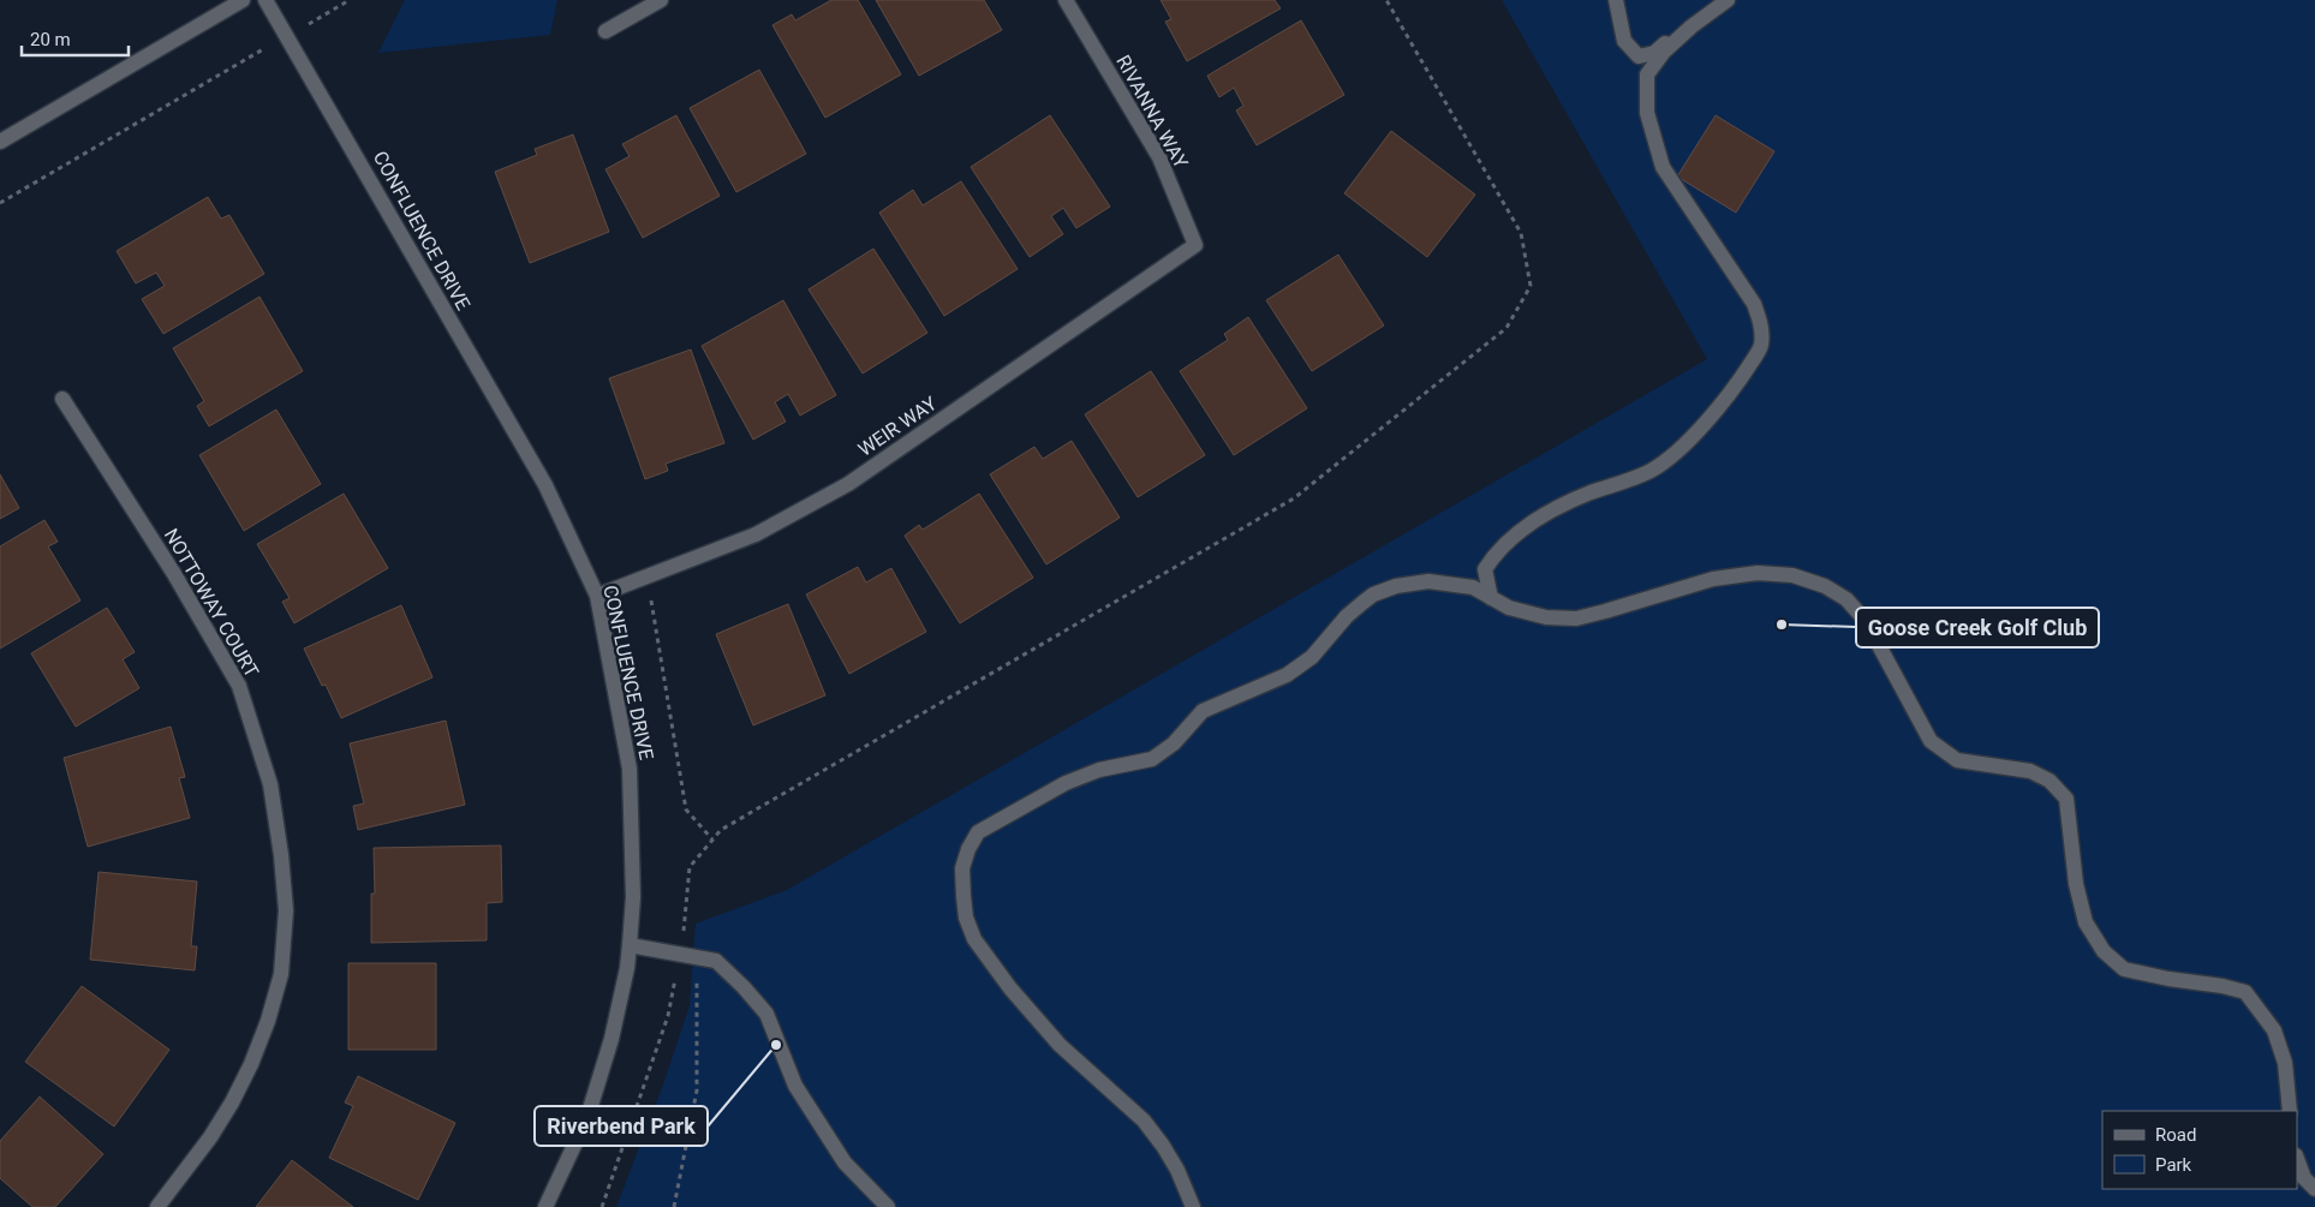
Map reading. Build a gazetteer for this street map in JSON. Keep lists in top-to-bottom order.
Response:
{
  "streets": {
    "street": [
      "RIVANNA WAY",
      "CONFLUENCE DRIVE",
      "WEIR WAY",
      "NOTTOWAY COURT"
    ]
  },
  "crossings": [
    ["RIVANNA WAY", "WEIR WAY"],
    ["CONFLUENCE DRIVE", "WEIR WAY"]
  ],
  "places": ["Goose Creek Golf Club", "Riverbend Park"],
  "legend": ["Road", "Park"],
  "scale_bar": "20 m"
}
